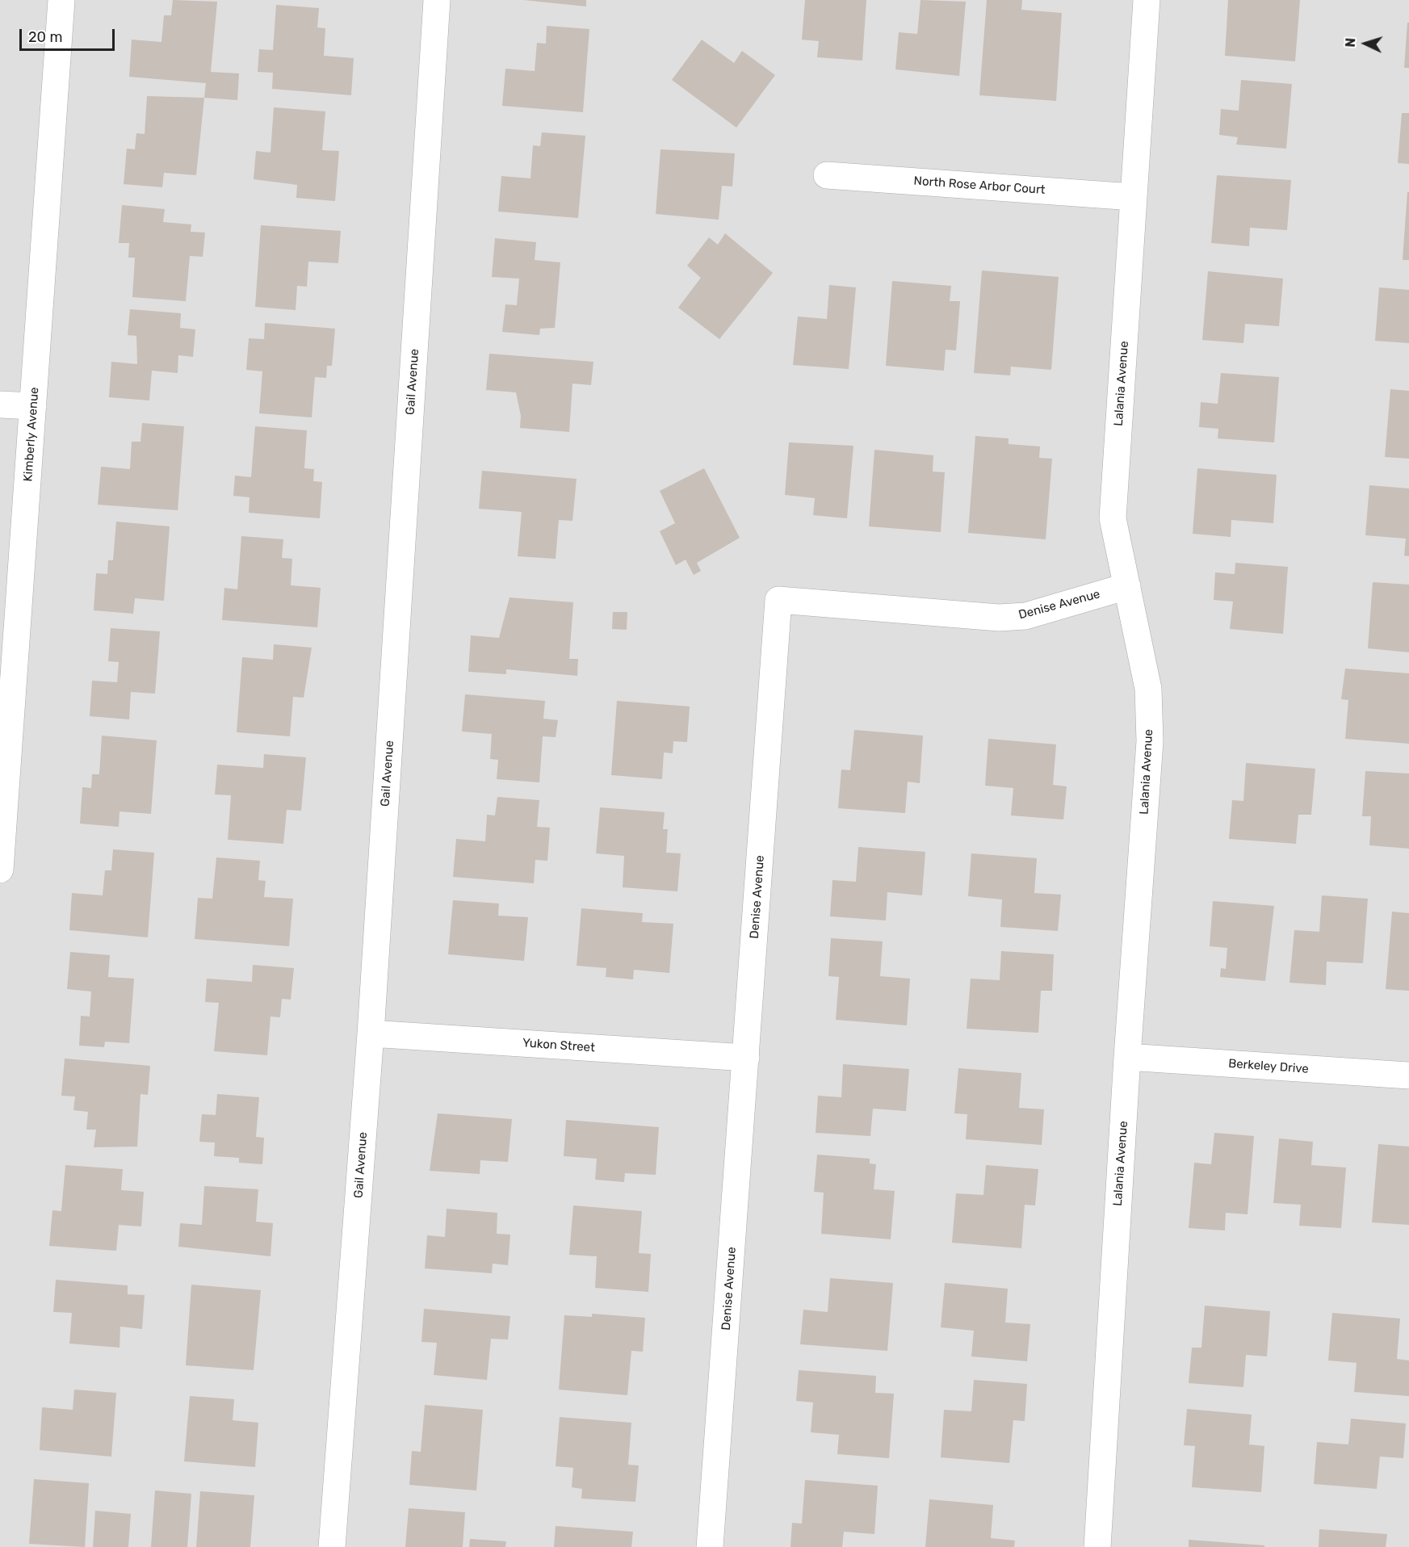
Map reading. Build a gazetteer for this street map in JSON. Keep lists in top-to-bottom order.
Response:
{
  "streets": {
    "street": [
      "North Rose Arbor Court",
      "Gail Avenue",
      "Lalania Avenue",
      "Kimberly Avenue",
      "Denise Avenue",
      "Yukon Street",
      "Berkeley Drive"
    ]
  },
  "crossings": [
    ["North Rose Arbor Court", "Lalania Avenue"],
    ["Gail Avenue", "Yukon Street"],
    ["Lalania Avenue", "Denise Avenue"],
    ["Lalania Avenue", "Berkeley Drive"],
    ["Denise Avenue", "Yukon Street"]
  ],
  "scale_bar": "20 m",
  "north": "left"
}
